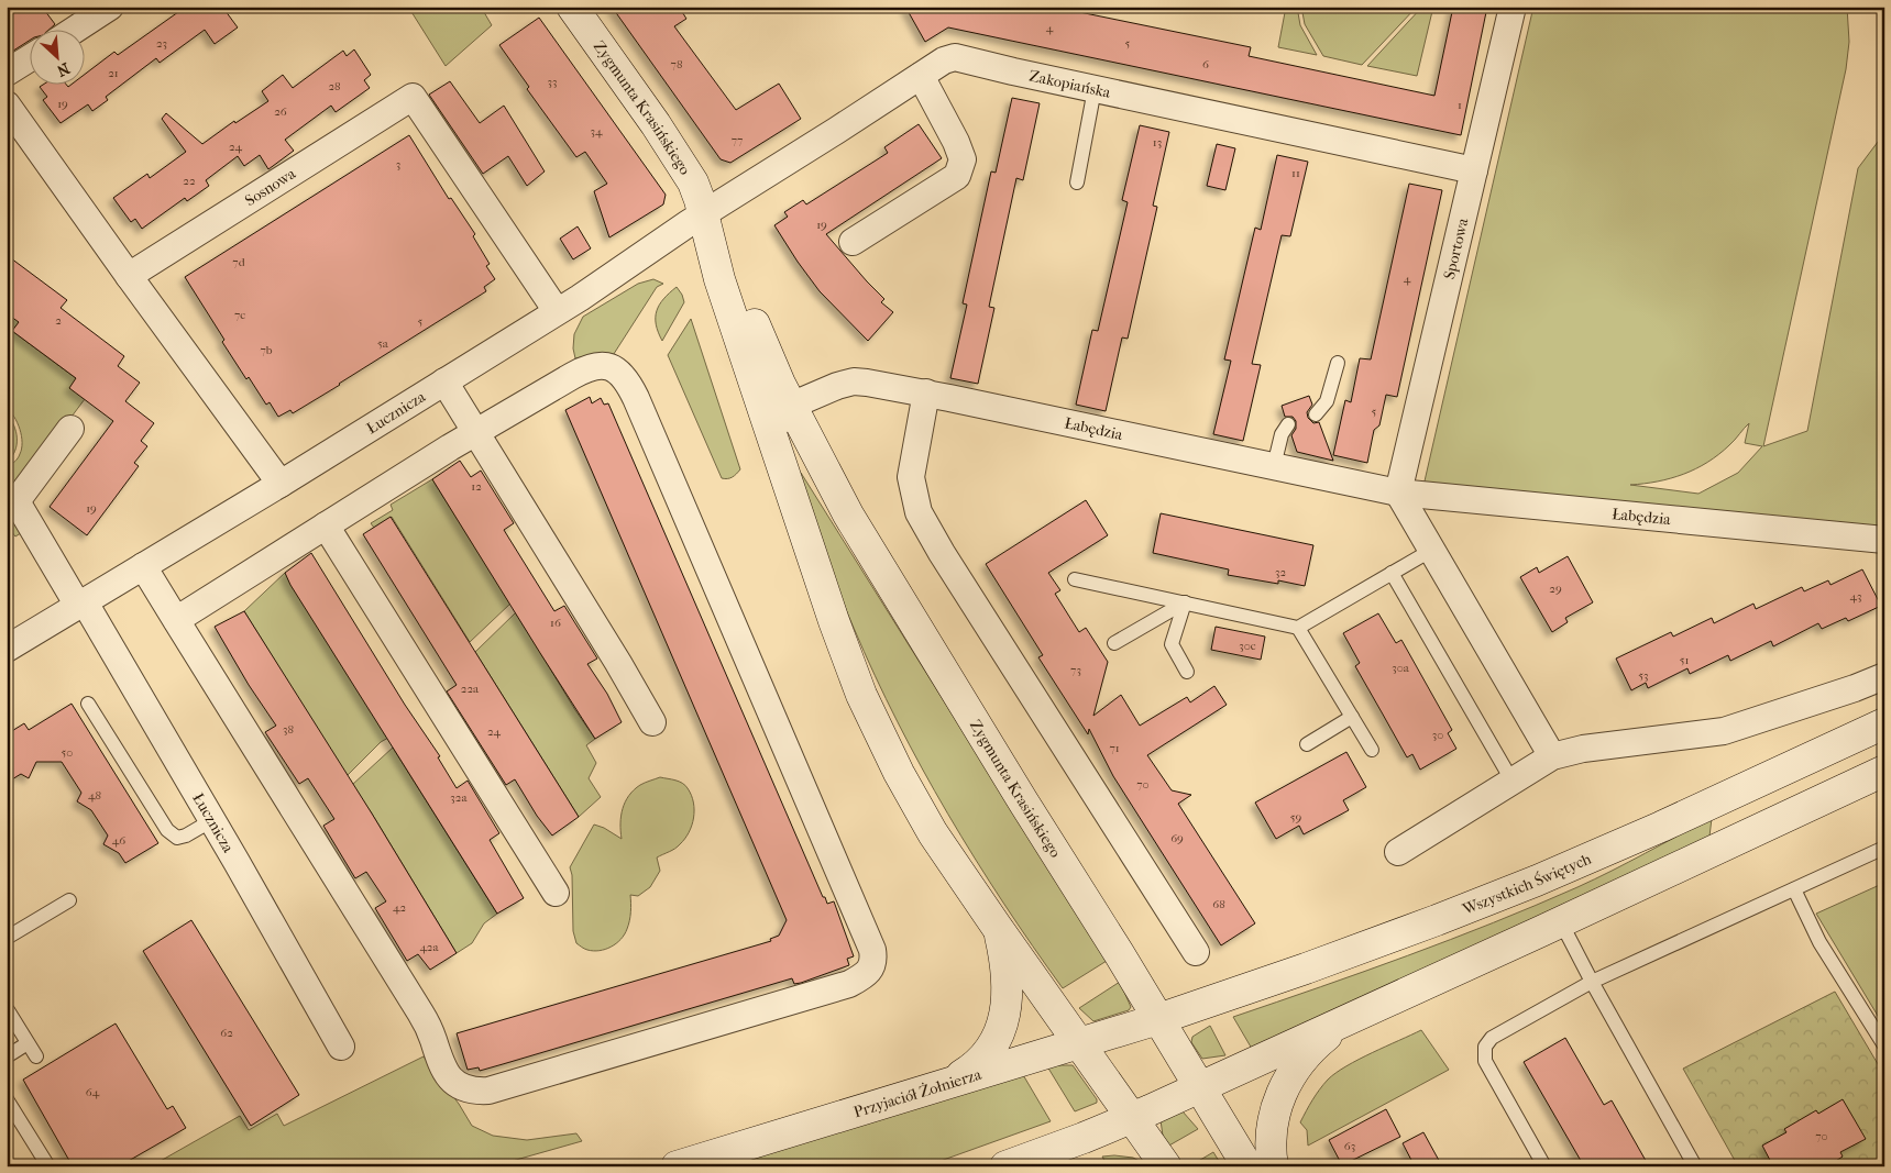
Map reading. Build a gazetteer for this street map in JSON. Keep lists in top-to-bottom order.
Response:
{
  "streets": {
    "street": [
      "Zakopiańska",
      "Zygmunta Krasińskiego",
      "Sosnowa",
      "Sportowa",
      "Łucznicza",
      "Łabędzia",
      "Wszystkich Świętych",
      "Przyjaciół Żołnierza"
    ]
  },
  "crossings": [
    ["Zakopiańska", "Zygmunta Krasińskiego"],
    ["Zakopiańska", "Sportowa"],
    ["Zakopiańska", "Łucznicza"],
    ["Zygmunta Krasińskiego", "Łucznicza"],
    ["Zygmunta Krasińskiego", "Łabędzia"],
    ["Zygmunta Krasińskiego", "Wszystkich Świętych"],
    ["Zygmunta Krasińskiego", "Przyjaciół Żołnierza"],
    ["Sosnowa", "Łucznicza"],
    ["Sportowa", "Łabędzia"],
    ["Wszystkich Świętych", "Przyjaciół Żołnierza"]
  ],
  "house_numbers": [
    "4",
    "23",
    "5",
    "78",
    "6",
    "21",
    "33",
    "28",
    "19",
    "1",
    "26",
    "34",
    "77",
    "13",
    "24",
    "3",
    "11",
    "22",
    "19",
    "7d",
    "4",
    "7c",
    "2",
    "5",
    "5a",
    "7b",
    "5",
    "12",
    "19",
    "32",
    "29",
    "43",
    "16",
    "30c",
    "51",
    "30a",
    "73",
    "53",
    "22a",
    "38",
    "24",
    "30",
    "71",
    "50",
    "70",
    "48",
    "32a",
    "59",
    "69",
    "46",
    "68",
    "42",
    "42a",
    "62",
    "64",
    "70",
    "63"
  ],
  "north": "bottom right"
}
